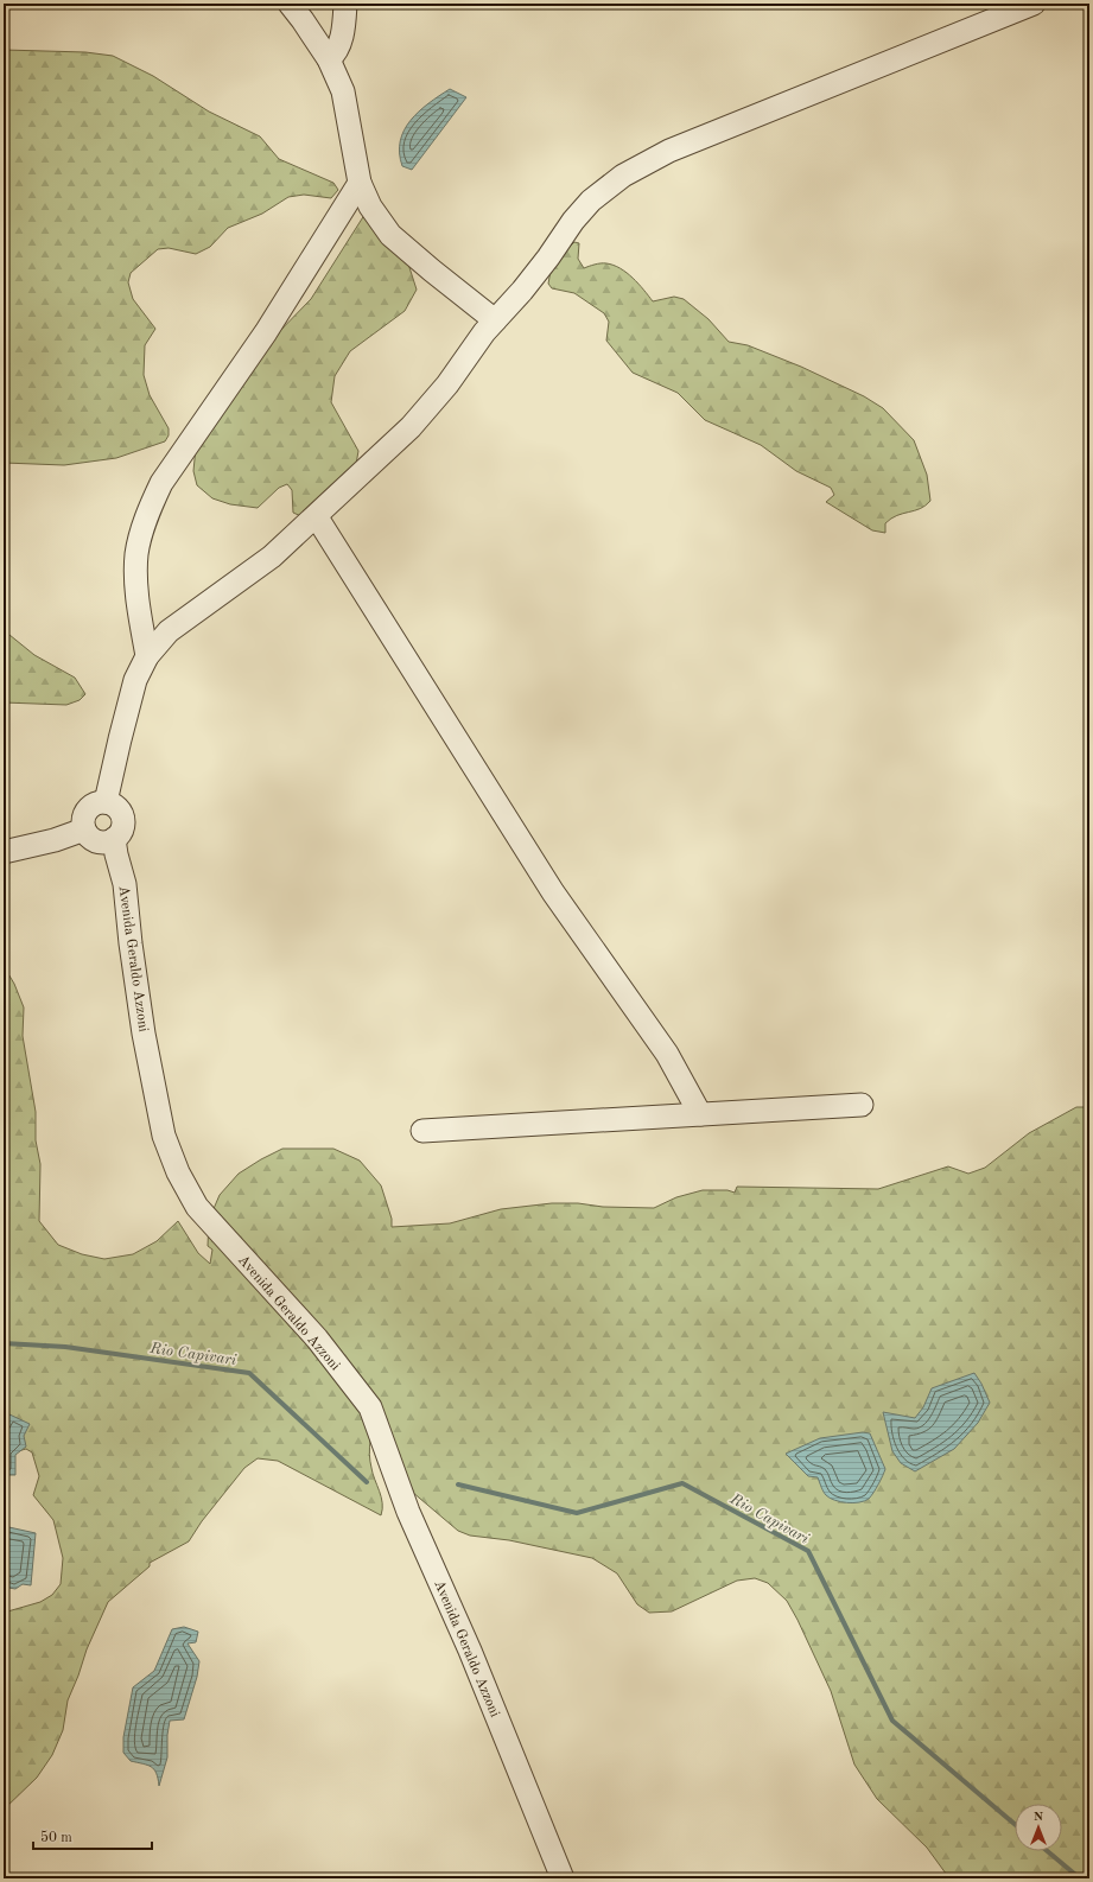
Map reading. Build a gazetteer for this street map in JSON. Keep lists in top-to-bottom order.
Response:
{
  "streets": {
    "street": ["Avenida Geraldo Azzoni"]
  },
  "water": ["Rio Capivari"],
  "scale_bar": "50 m",
  "north": "top"
}
